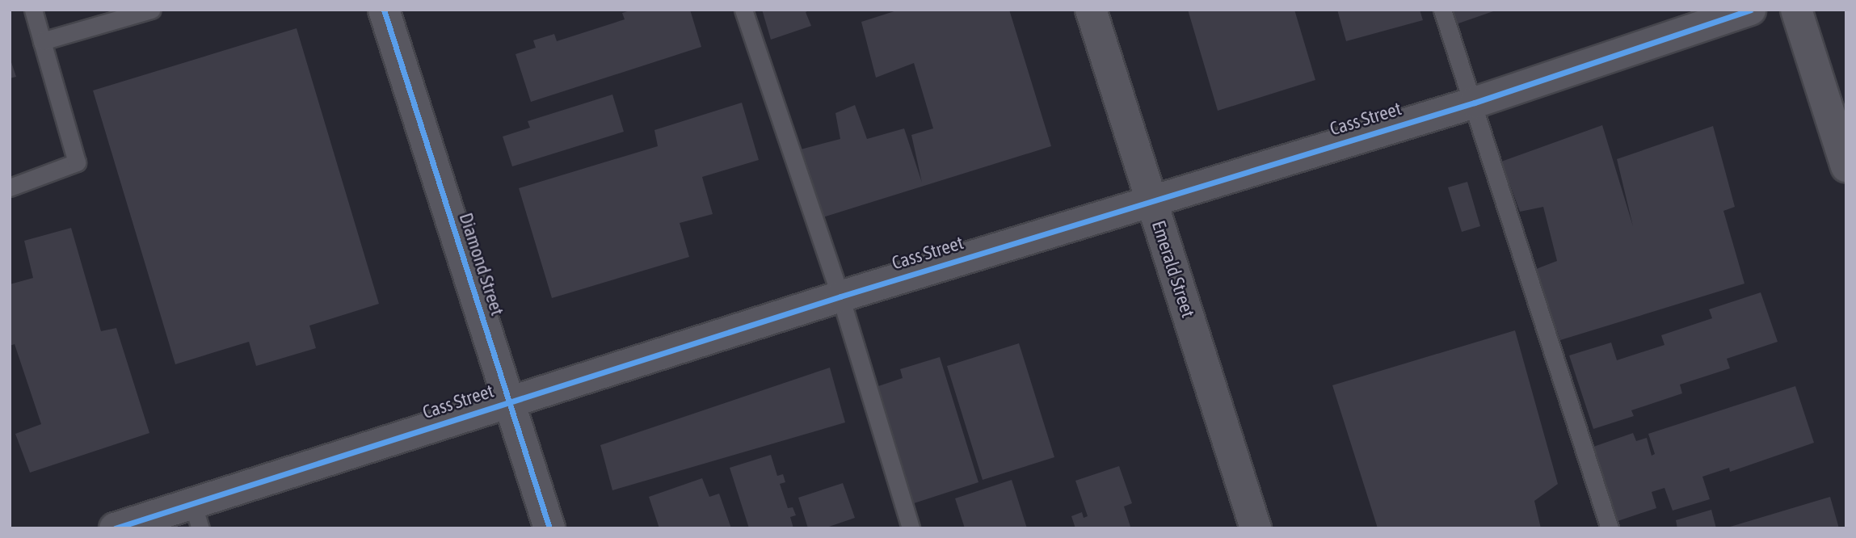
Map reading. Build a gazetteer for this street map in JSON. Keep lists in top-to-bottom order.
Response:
{
  "streets": {
    "street": ["Cass Street", "Diamond Street", "Emerald Street"]
  },
  "crossings": [
    ["Cass Street", "Diamond Street"],
    ["Cass Street", "Emerald Street"]
  ]
}
